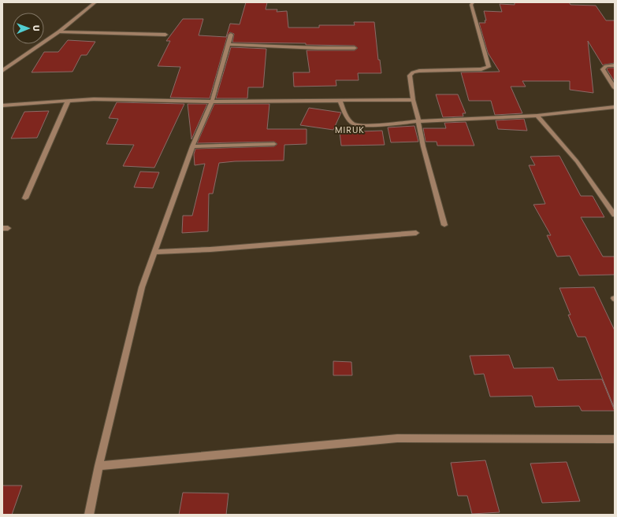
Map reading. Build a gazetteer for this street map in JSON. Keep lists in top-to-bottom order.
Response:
{
  "districts": ["MIRUK"],
  "north": "right"
}
